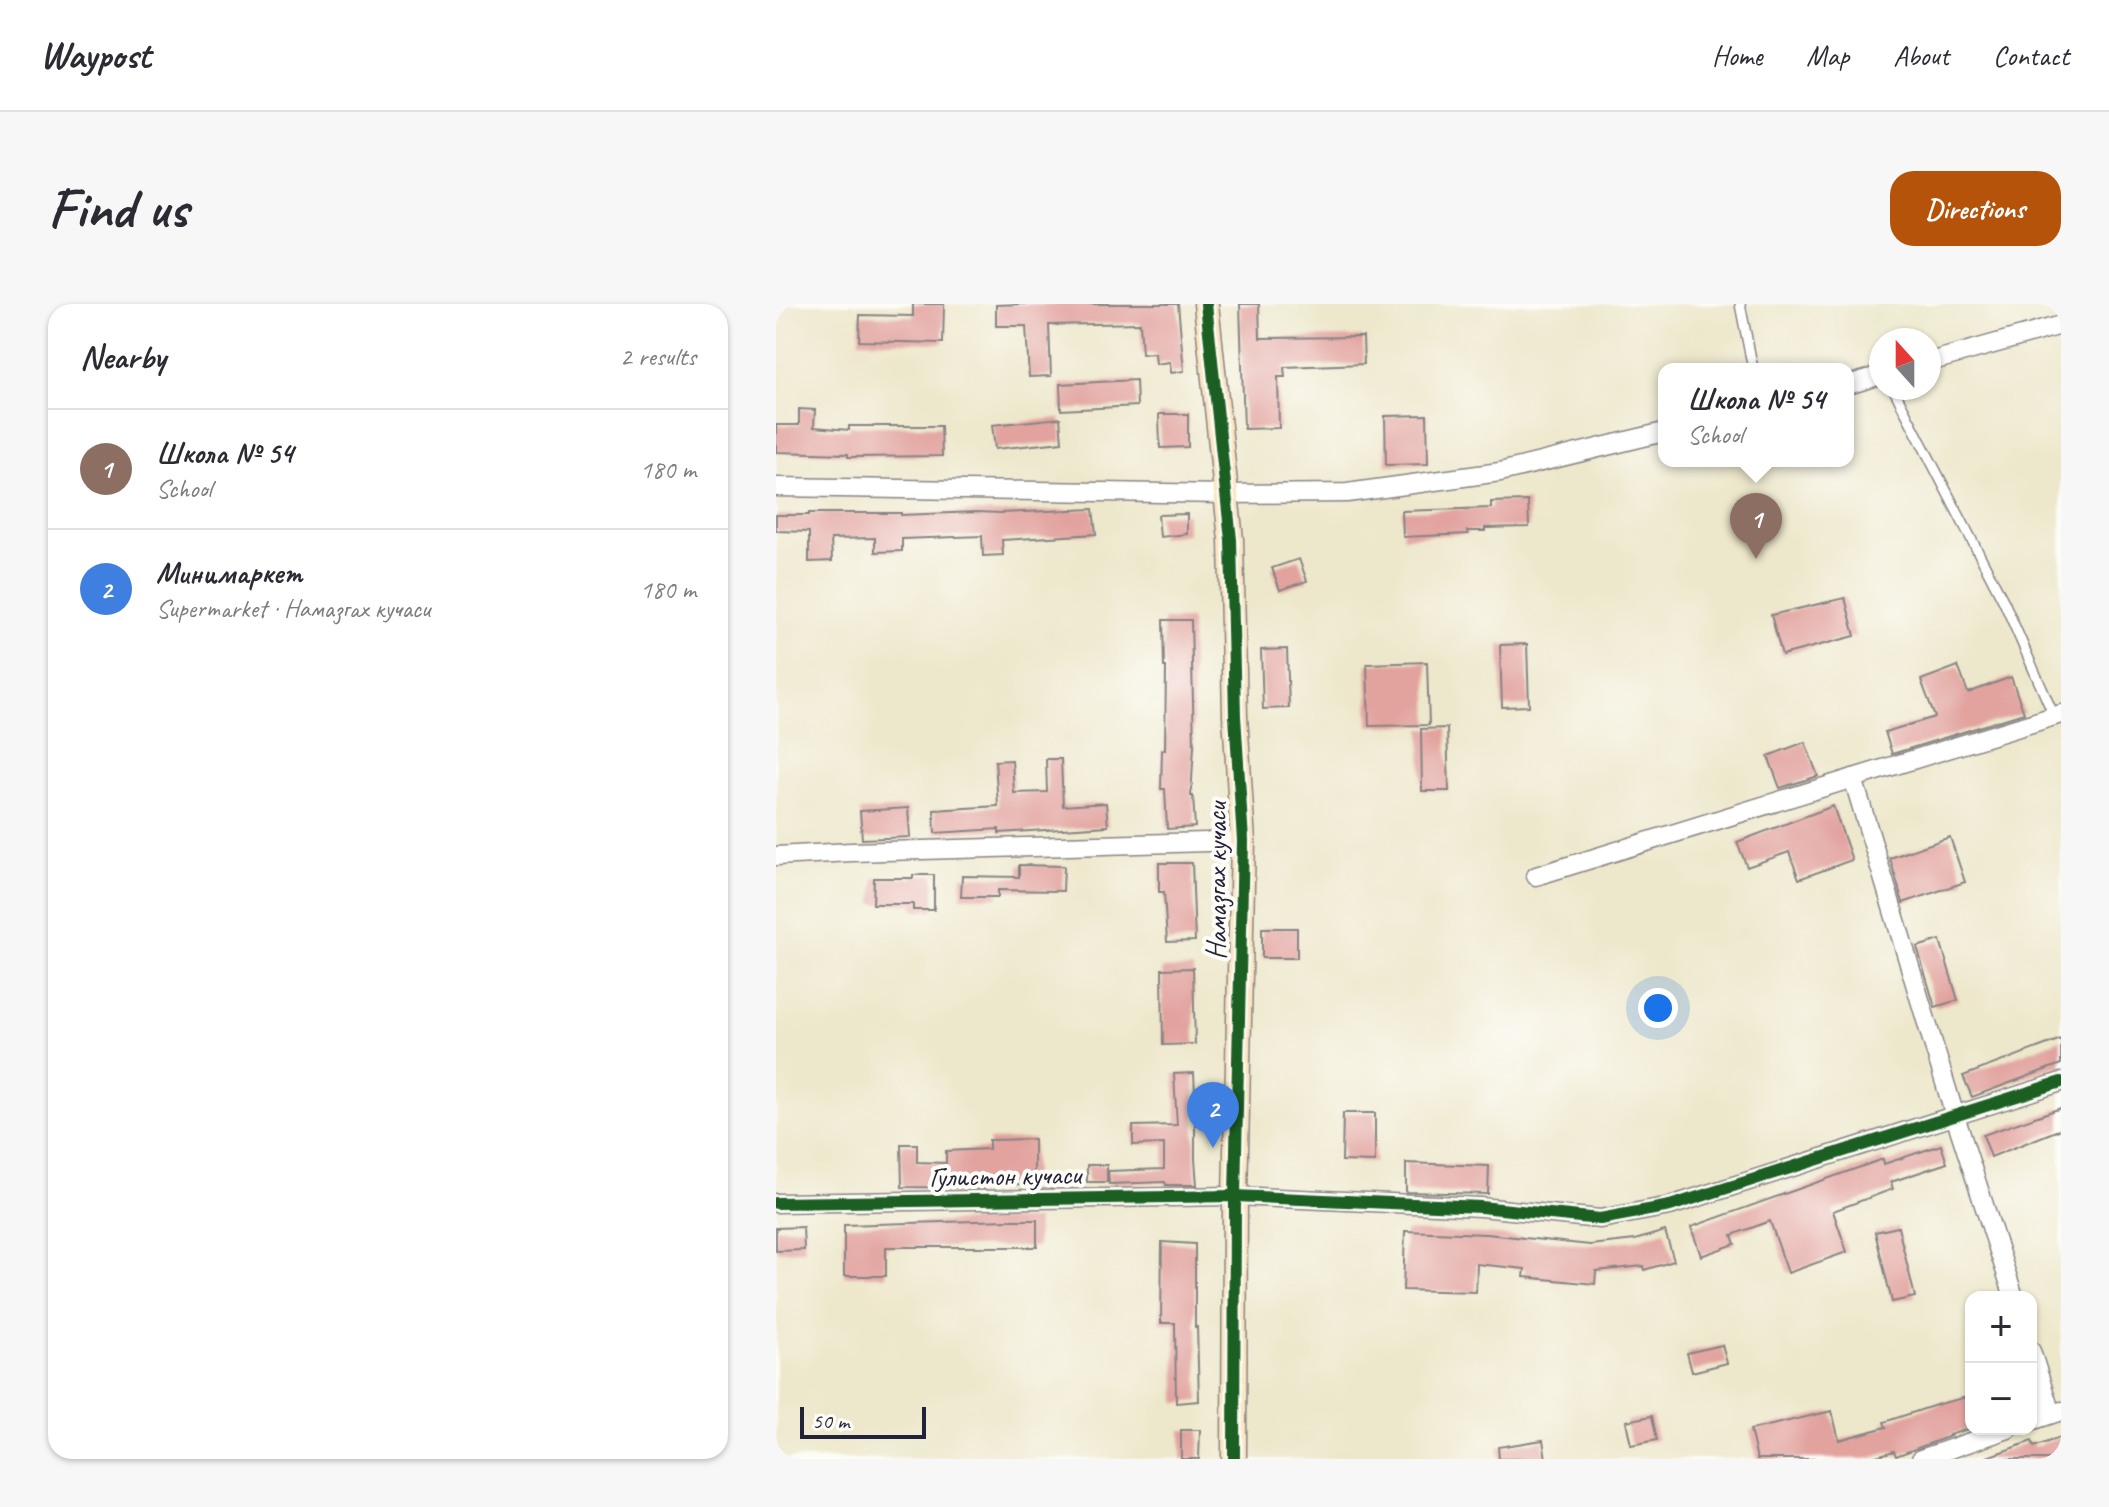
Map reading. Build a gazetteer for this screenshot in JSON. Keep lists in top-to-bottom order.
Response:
{
  "streets": {
    "street": ["Намазгах кучаси", "Гулистон кучаси"]
  },
  "crossings": [
    ["Намазгах кучаси", "Гулистон кучаси"]
  ],
  "scale_bar": "50 m",
  "north": "top",
  "page": {
    "header": "Waypost",
    "nav": [
      "Home",
      "Map",
      "About",
      "Contact"
    ],
    "buttons": "Directions",
    "title": "Find us",
    "heading": ["Nearby", "2 results"],
    "popup": ["Школа № 54", "School"],
    "list": [
      {
        "mark": "1",
        "name": "Школа № 54",
        "note": "School",
        "value": "180 m"
      },
      {
        "mark": "2",
        "name": "Минимаркет",
        "note": "Supermarket · Намазгах кучаси",
        "value": "180 m"
      }
    ],
    "pins": ["1", "2"],
    "map_buttons": ["+", "−"],
    "scale": "50 m"
  }
}
